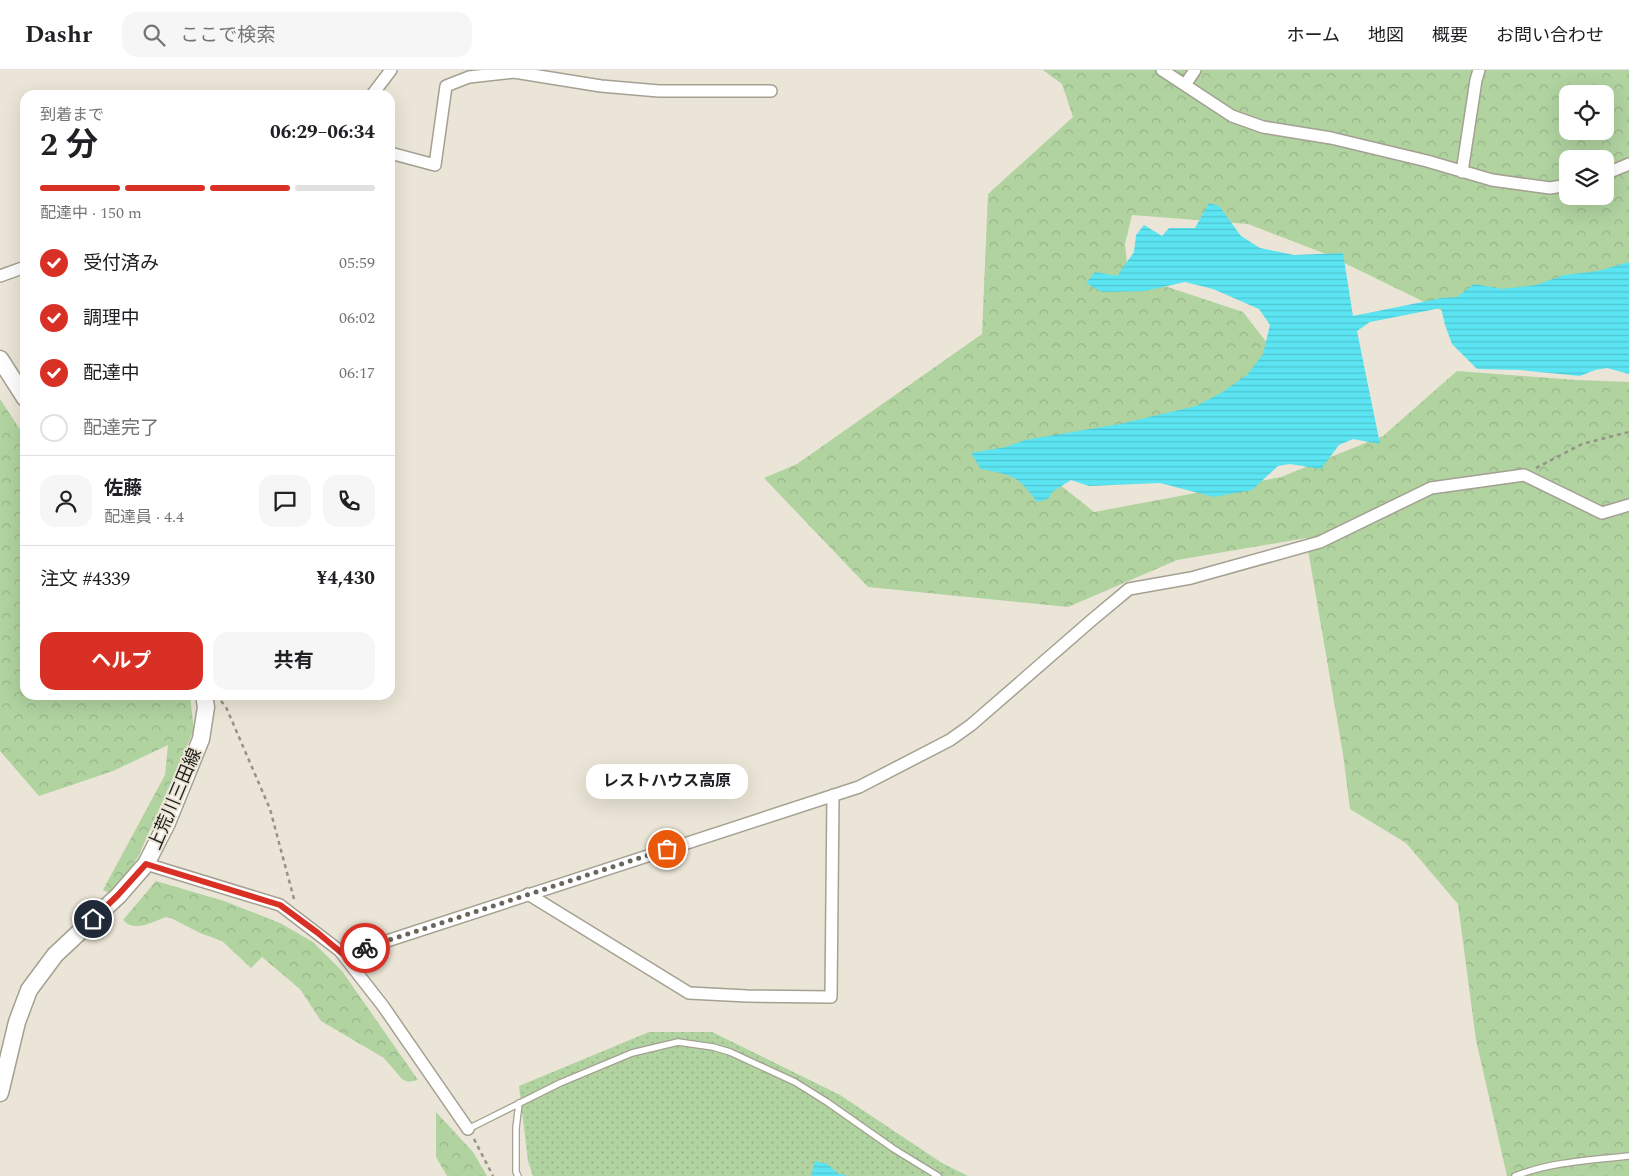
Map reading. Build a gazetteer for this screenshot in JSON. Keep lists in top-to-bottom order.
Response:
{
  "streets": {
    "main road": ["上荒川三田線"]
  },
  "places": ["レストハウス高原"],
  "page": {
    "header": "Dashr",
    "search": "ここで検索",
    "nav": [
      "ホーム",
      "地図",
      "概要",
      "お問い合わせ"
    ],
    "heading": ["2 分", "到着まで", "06:29–06:34"],
    "panel": [
      "佐藤",
      "配達員 · 4.4",
      "注文 #4339",
      "¥4,430"
    ],
    "bar": "配達中 · 150 m",
    "list": [
      ["受付済み", "05:59"],
      ["調理中", "06:02"],
      ["配達中", "06:17"],
      "配達完了"
    ],
    "buttons": ["ヘルプ", "共有"],
    "bubble": "レストハウス高原"
  }
}
